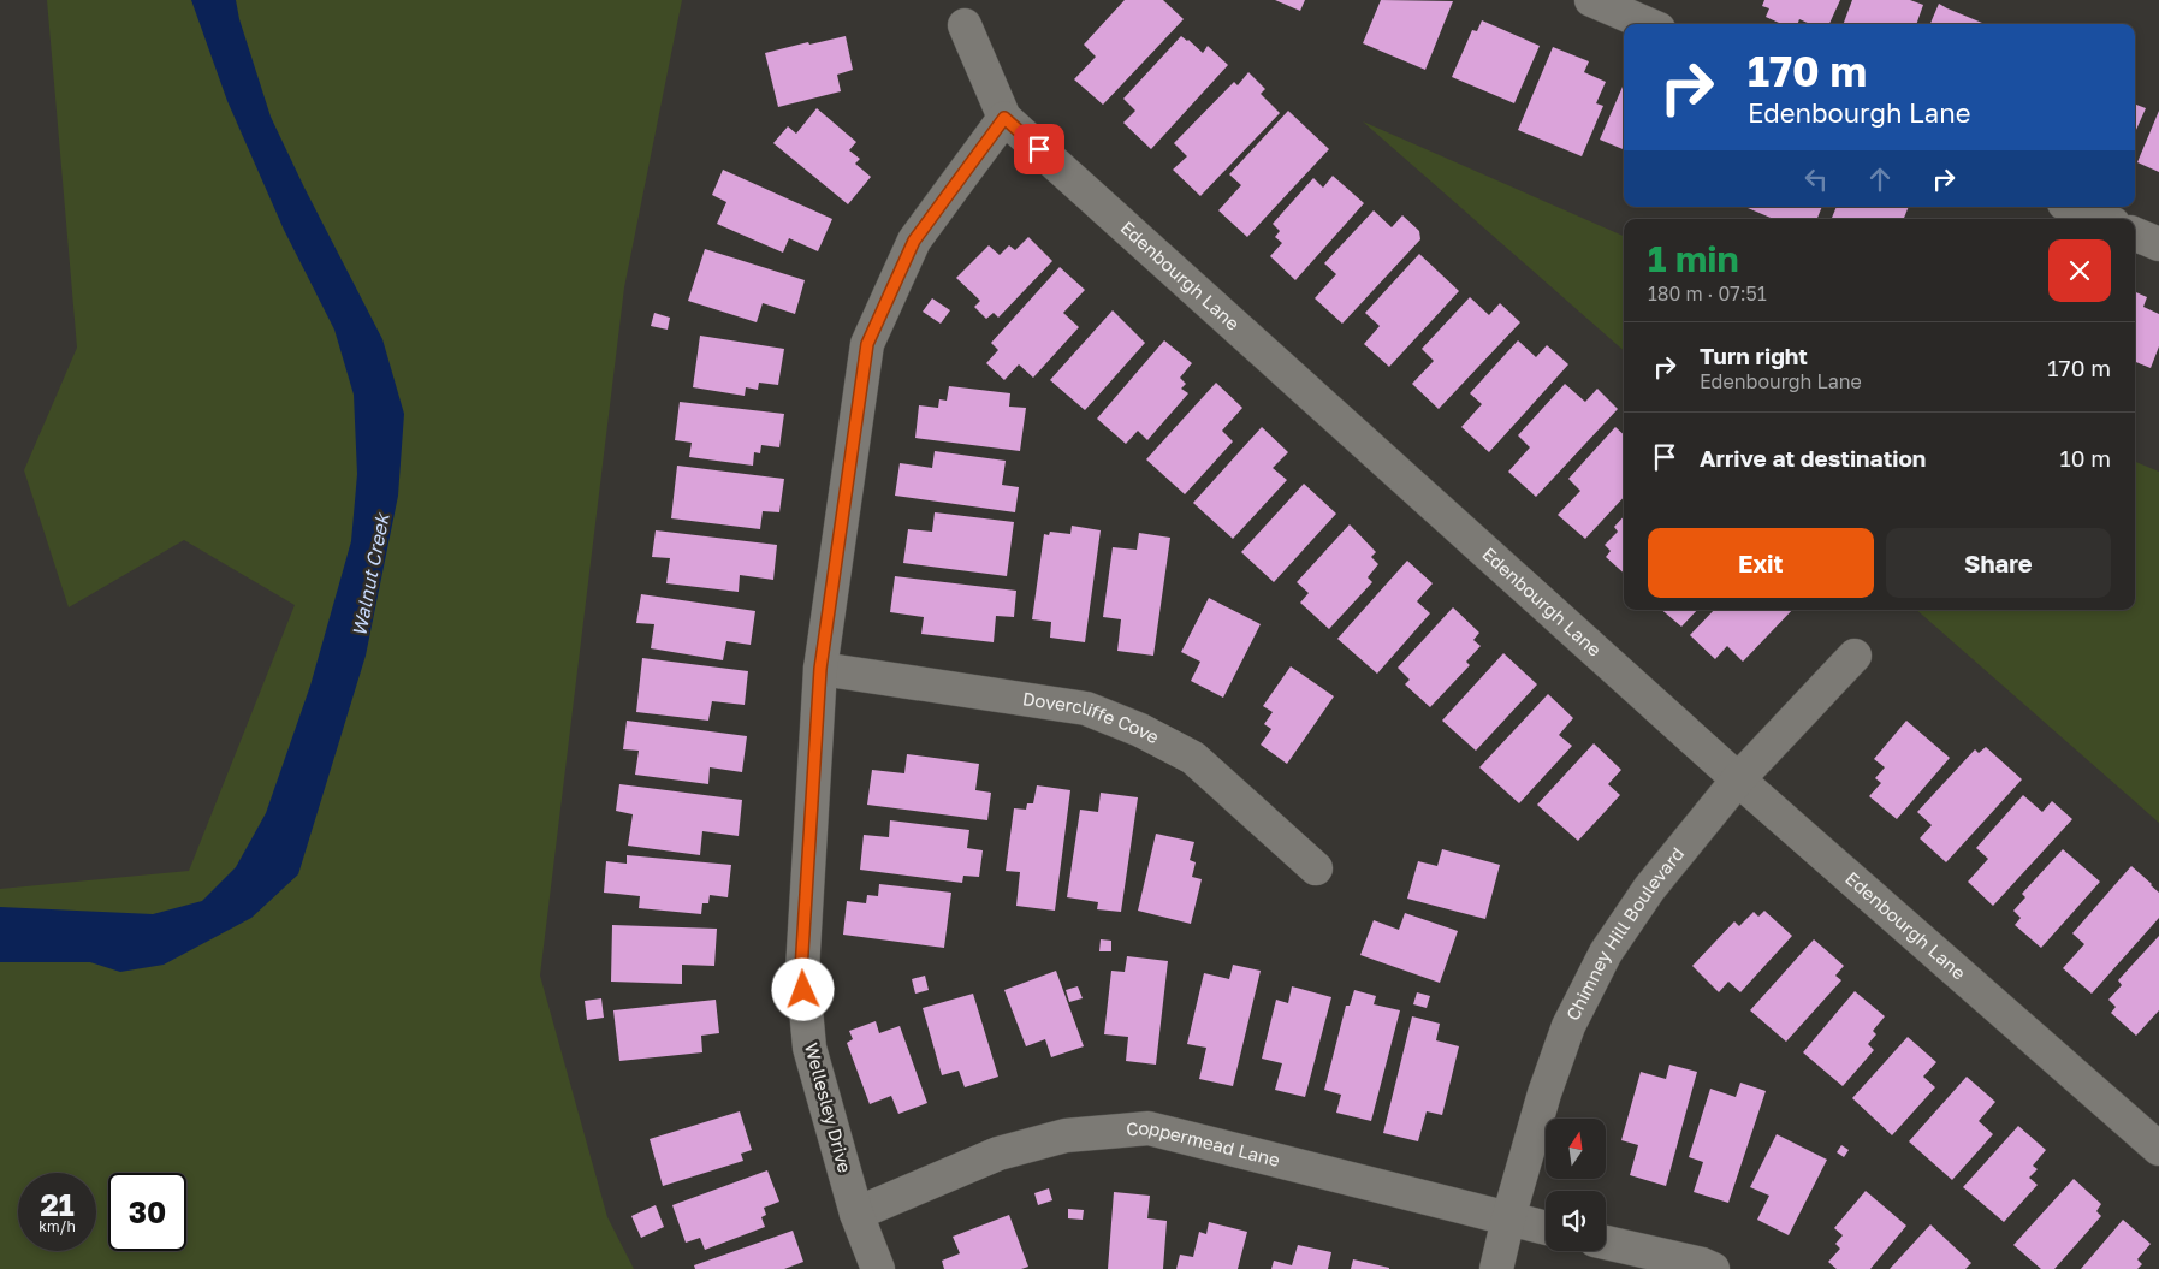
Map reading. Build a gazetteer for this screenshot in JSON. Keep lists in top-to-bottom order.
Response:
{
  "streets": {
    "street": [
      "Edenbourgh Lane",
      "Dovercliffe Cove",
      "Chimney Hill Boulevard",
      "Wellesley Drive",
      "Coppermead Lane"
    ]
  },
  "crossings": [
    ["Edenbourgh Lane", "Chimney Hill Boulevard"],
    ["Edenbourgh Lane", "Wellesley Drive"],
    ["Dovercliffe Cove", "Wellesley Drive"],
    ["Chimney Hill Boulevard", "Coppermead Lane"],
    ["Wellesley Drive", "Coppermead Lane"]
  ],
  "water": ["Walnut Creek"],
  "north": "top",
  "page": {
    "turn": ["170 m", "Edenbourgh Lane"],
    "heading": ["1 min", "180 m · 07:51"],
    "list": [
      {
        "name": "Turn right",
        "note": "Edenbourgh Lane",
        "value": "170 m"
      },
      {
        "name": "Arrive at destination",
        "value": "10 m"
      }
    ],
    "buttons": ["Exit", "Share"],
    "speed": "21 km/h",
    "limit": "30"
  }
}
